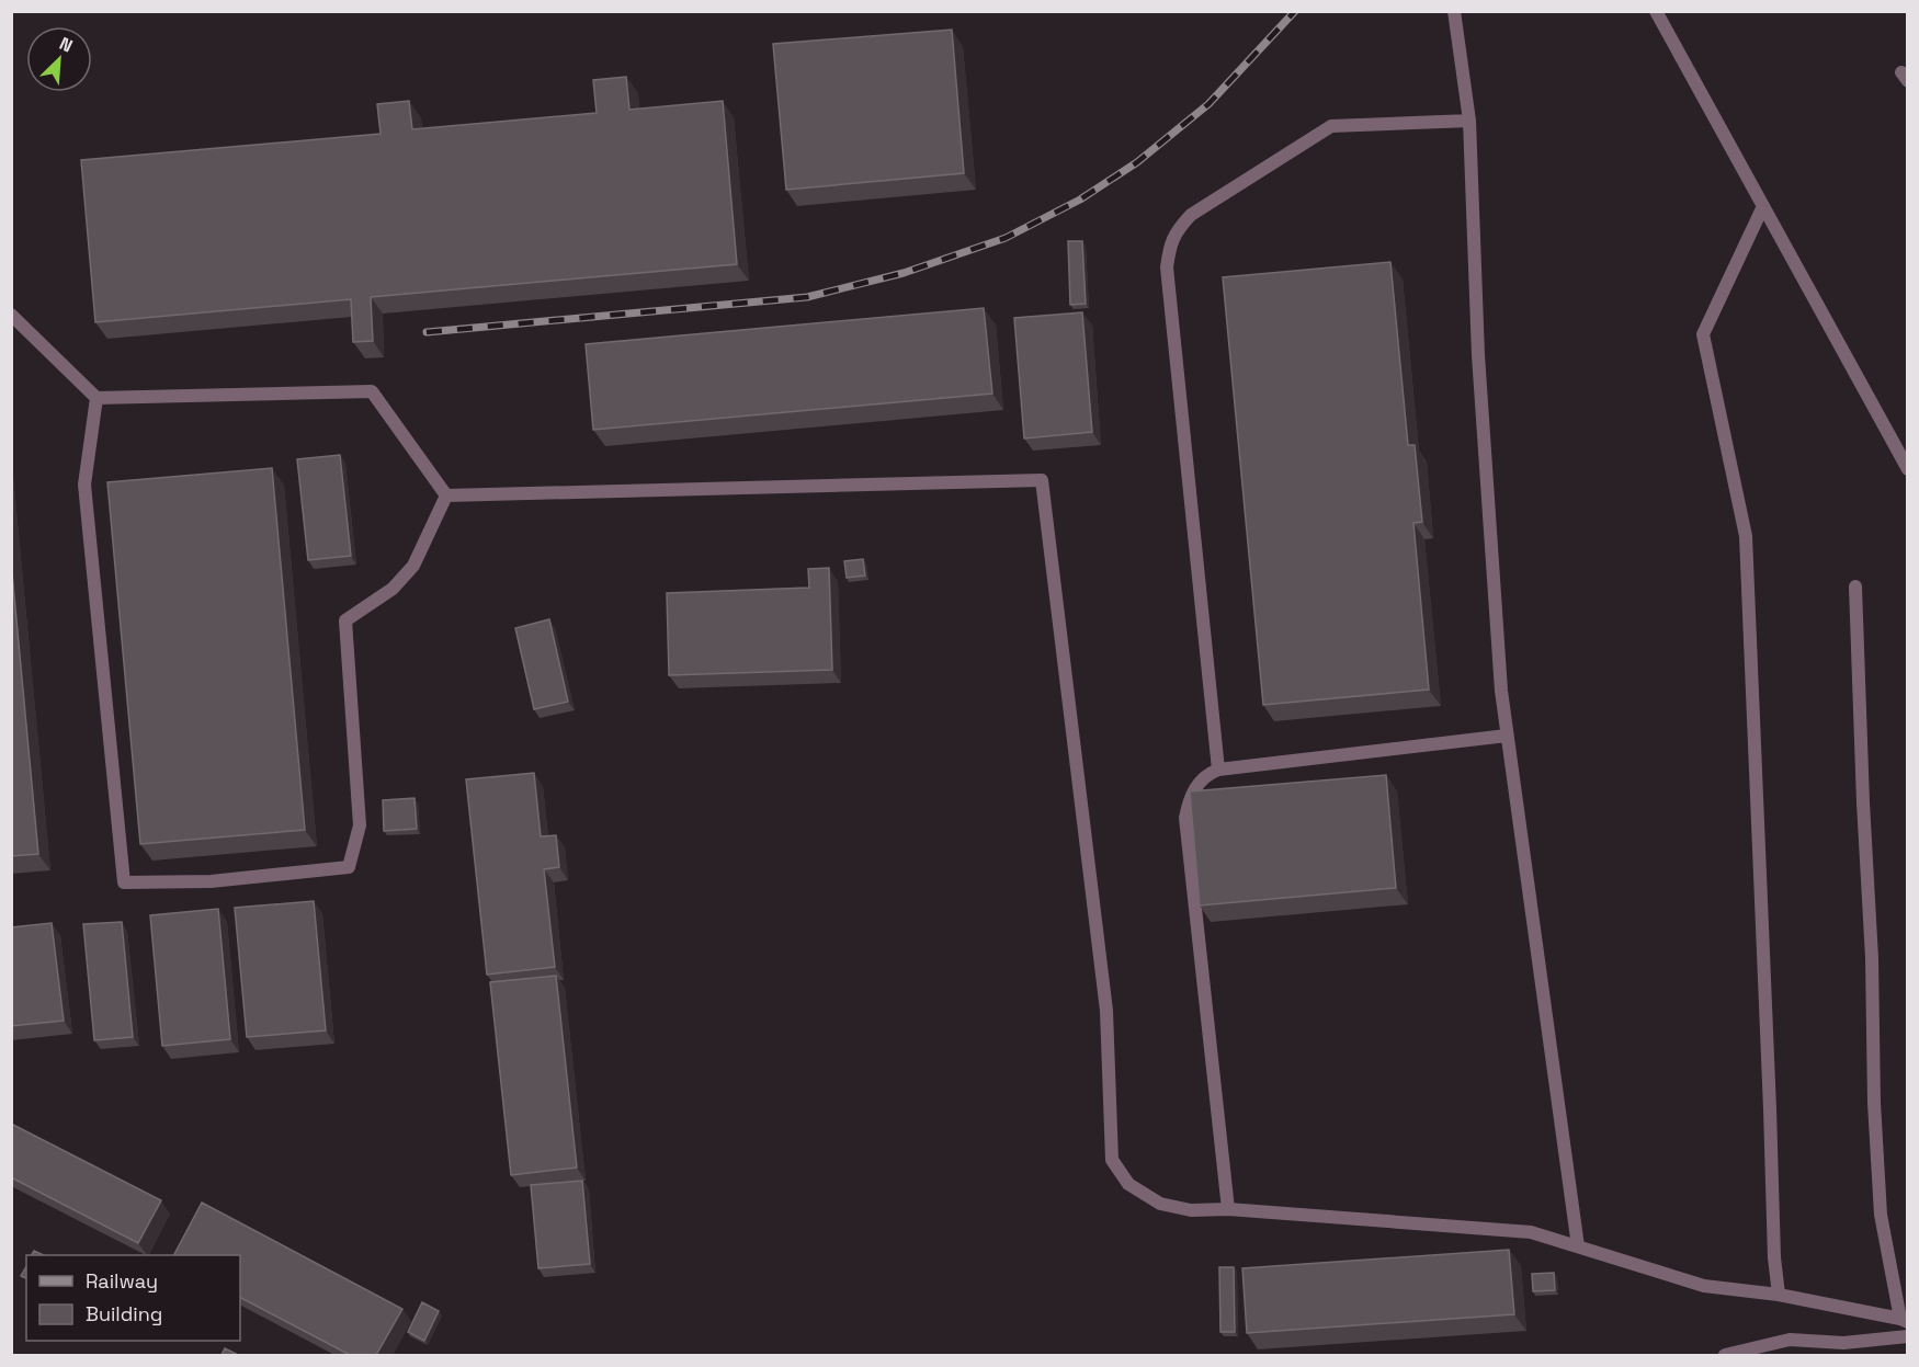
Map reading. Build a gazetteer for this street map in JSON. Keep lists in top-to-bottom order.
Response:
{
  "legend": ["Railway", "Building"],
  "north": "top right"
}
